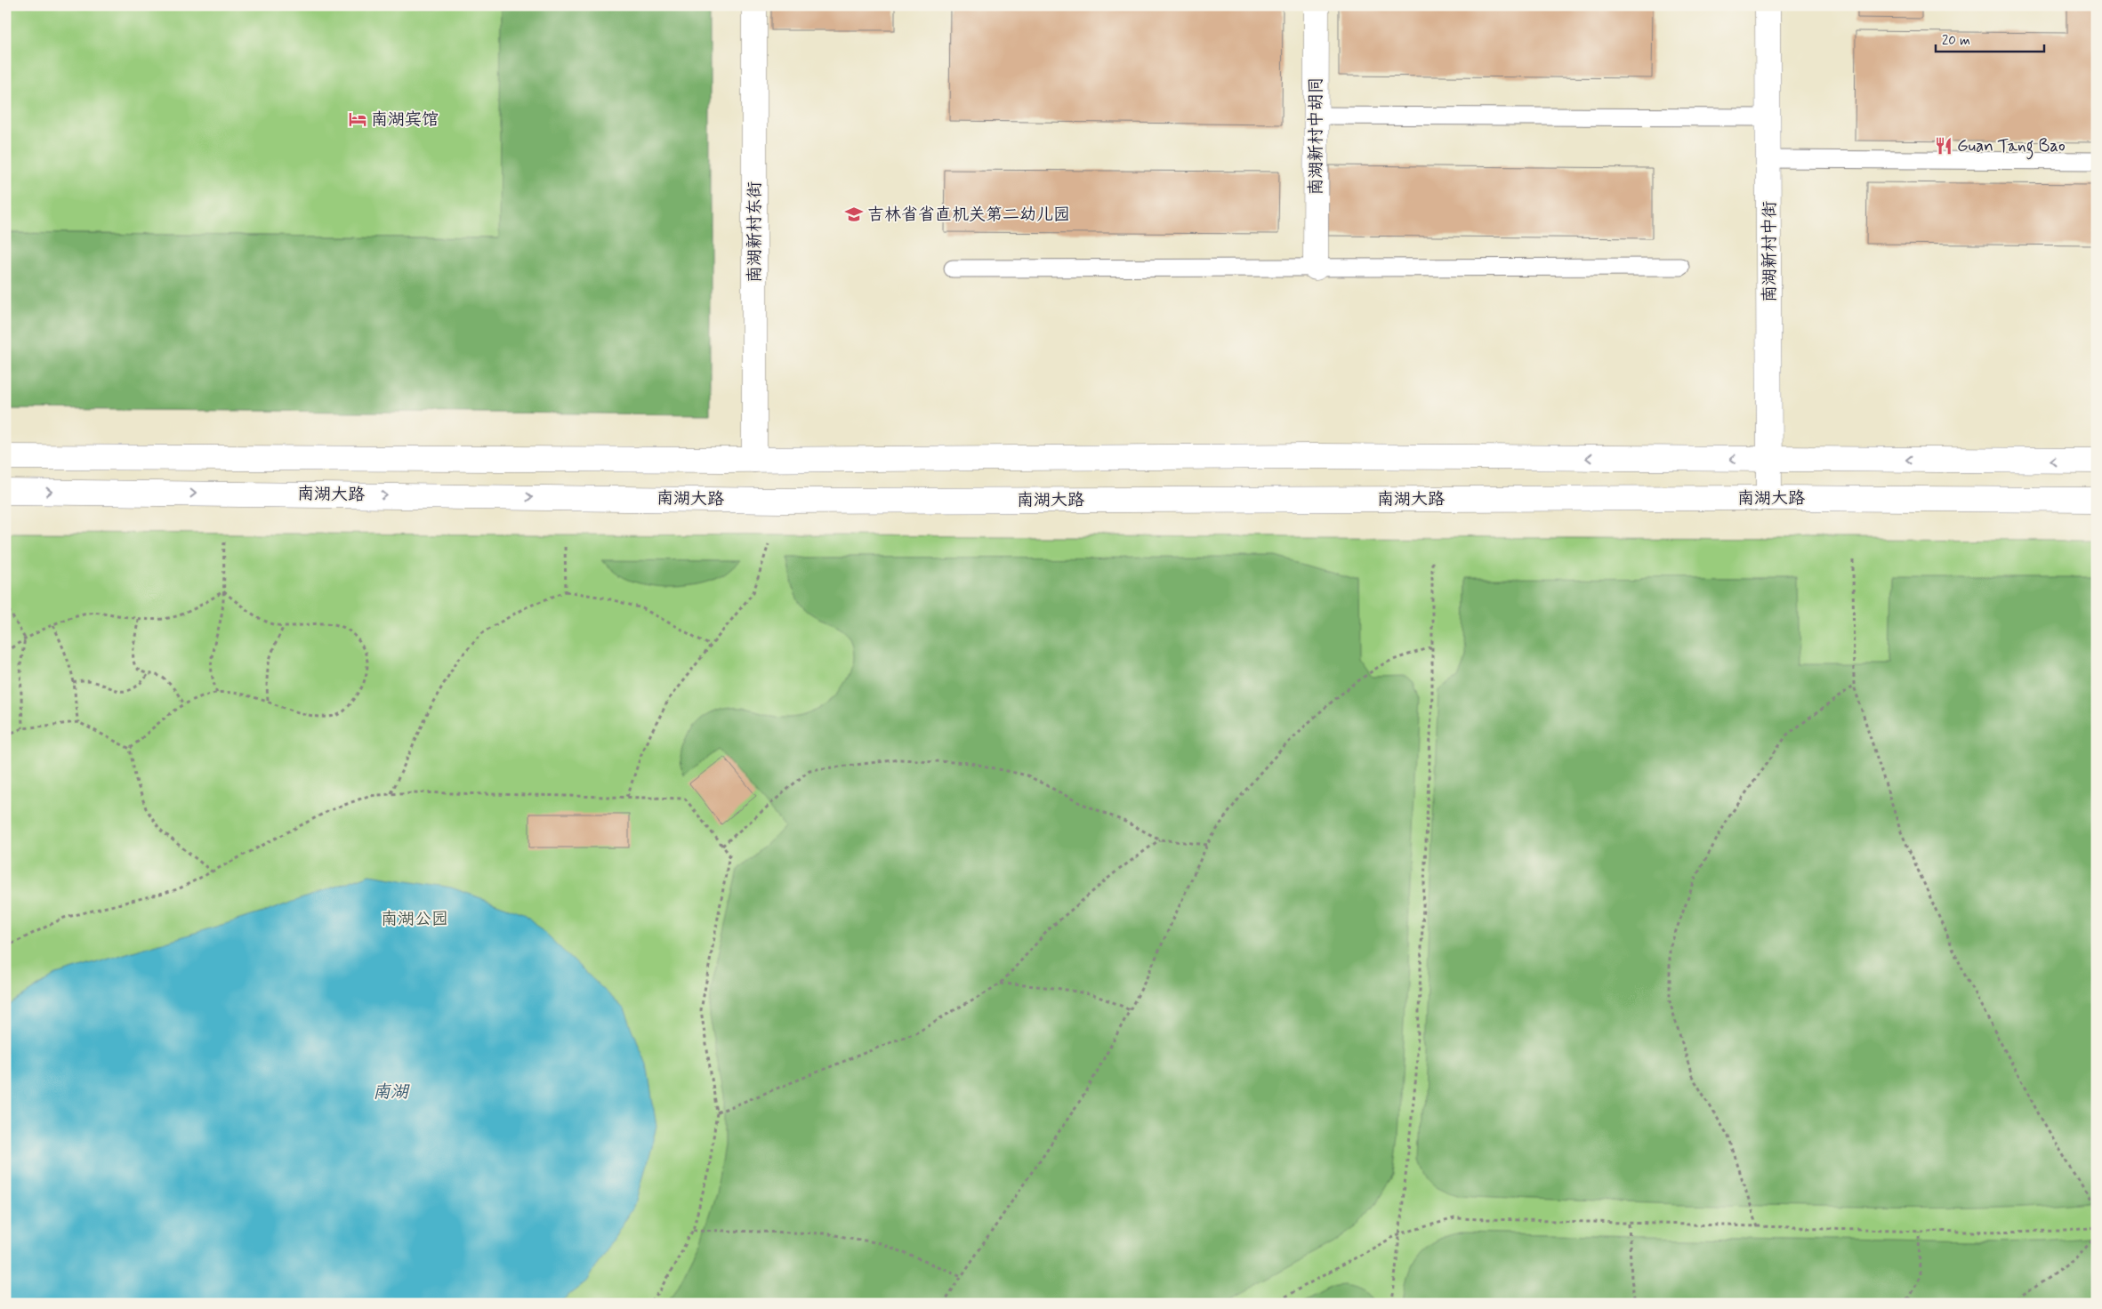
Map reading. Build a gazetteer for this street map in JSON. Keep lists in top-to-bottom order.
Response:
{
  "streets": {
    "main road": [
      "南湖新村中胡同",
      "南湖新村东街",
      "南湖新村中街",
      "南湖大路"
    ]
  },
  "crossings": [
    ["南湖新村中街", "南湖大路"]
  ],
  "water": ["南湖"],
  "parks": ["南湖公园"],
  "places": {
    "hotel": ["南湖宾馆"],
    "restaurant": ["Guan Tang Bao"],
    "school or university": ["吉林省省直机关第二幼儿园"]
  },
  "scale_bar": "20 m"
}
